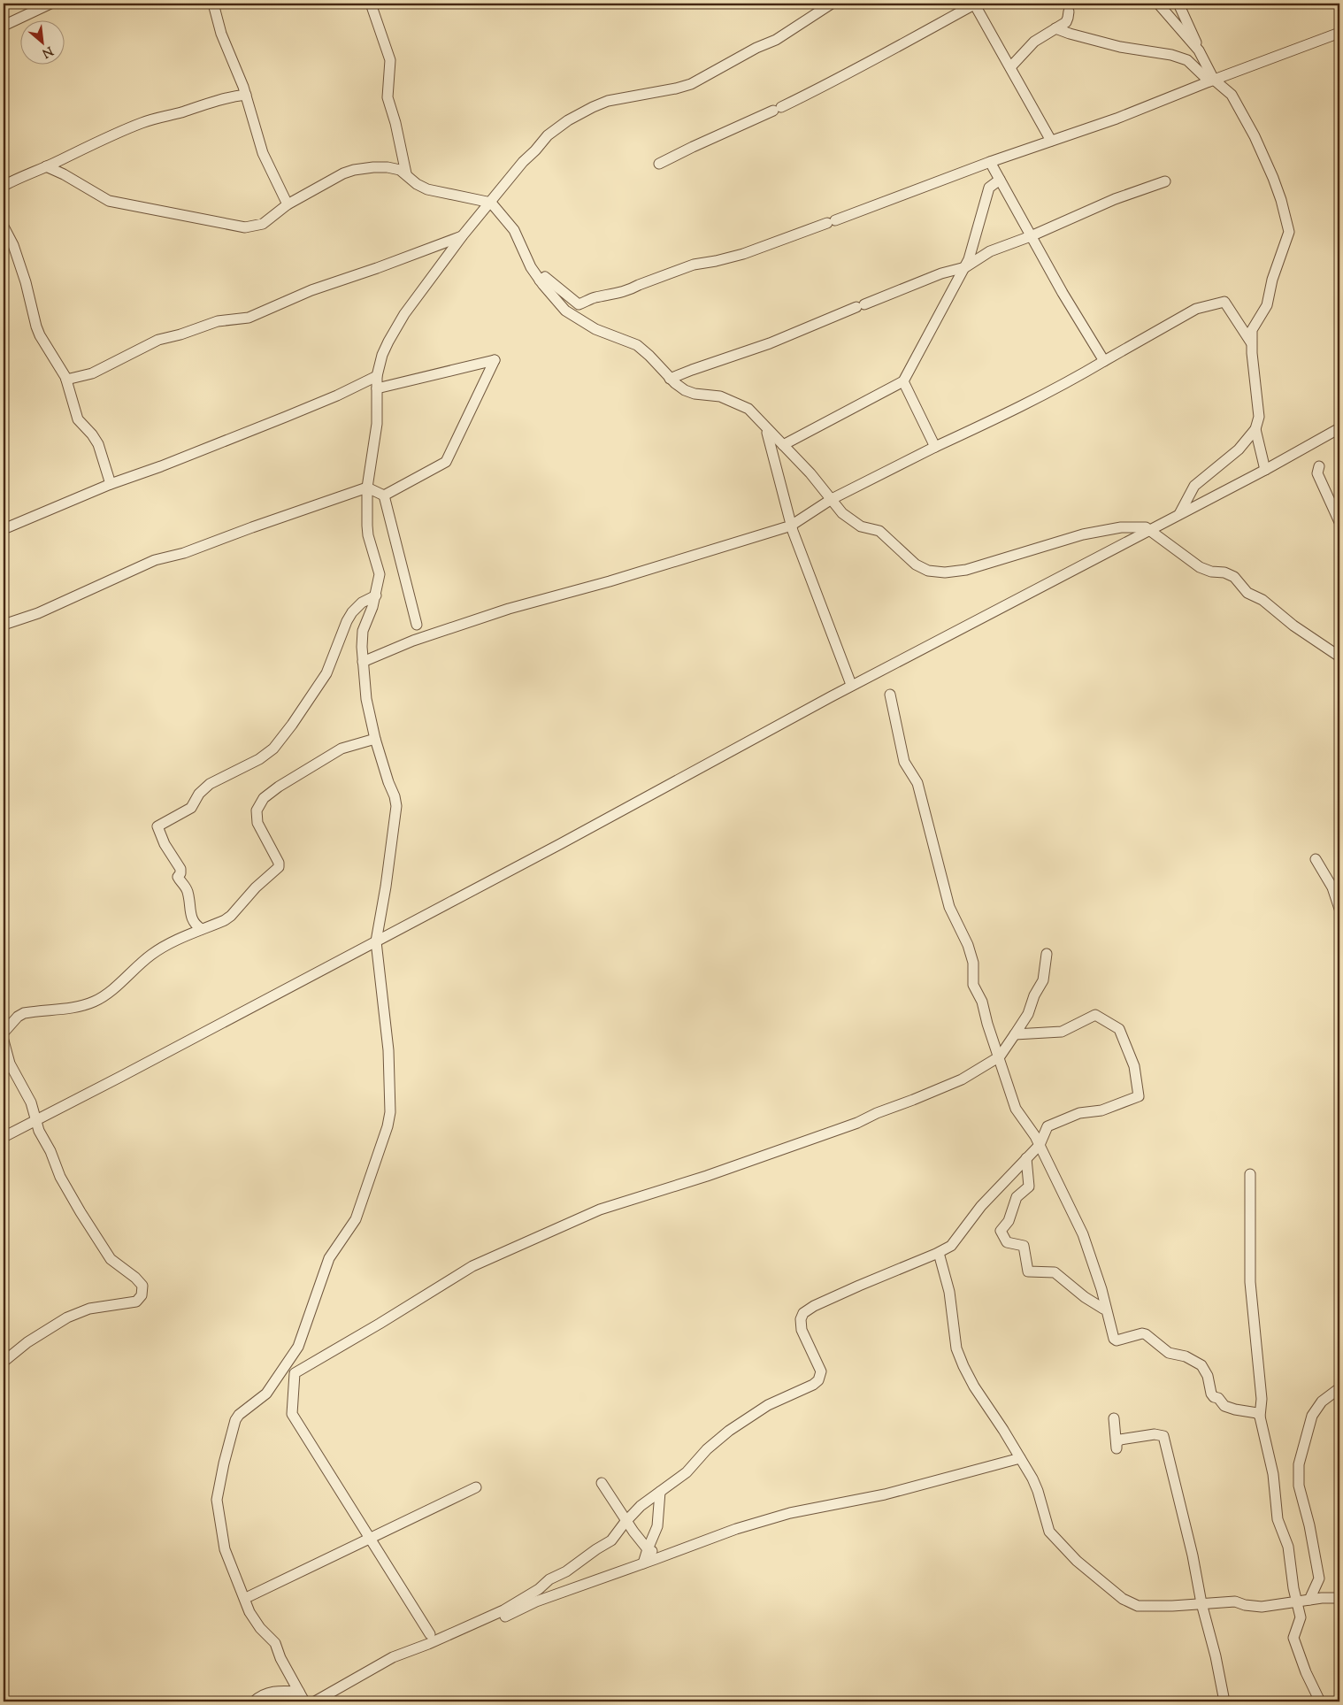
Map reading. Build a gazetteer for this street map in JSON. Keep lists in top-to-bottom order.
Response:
{
  "north": "bottom right"
}
